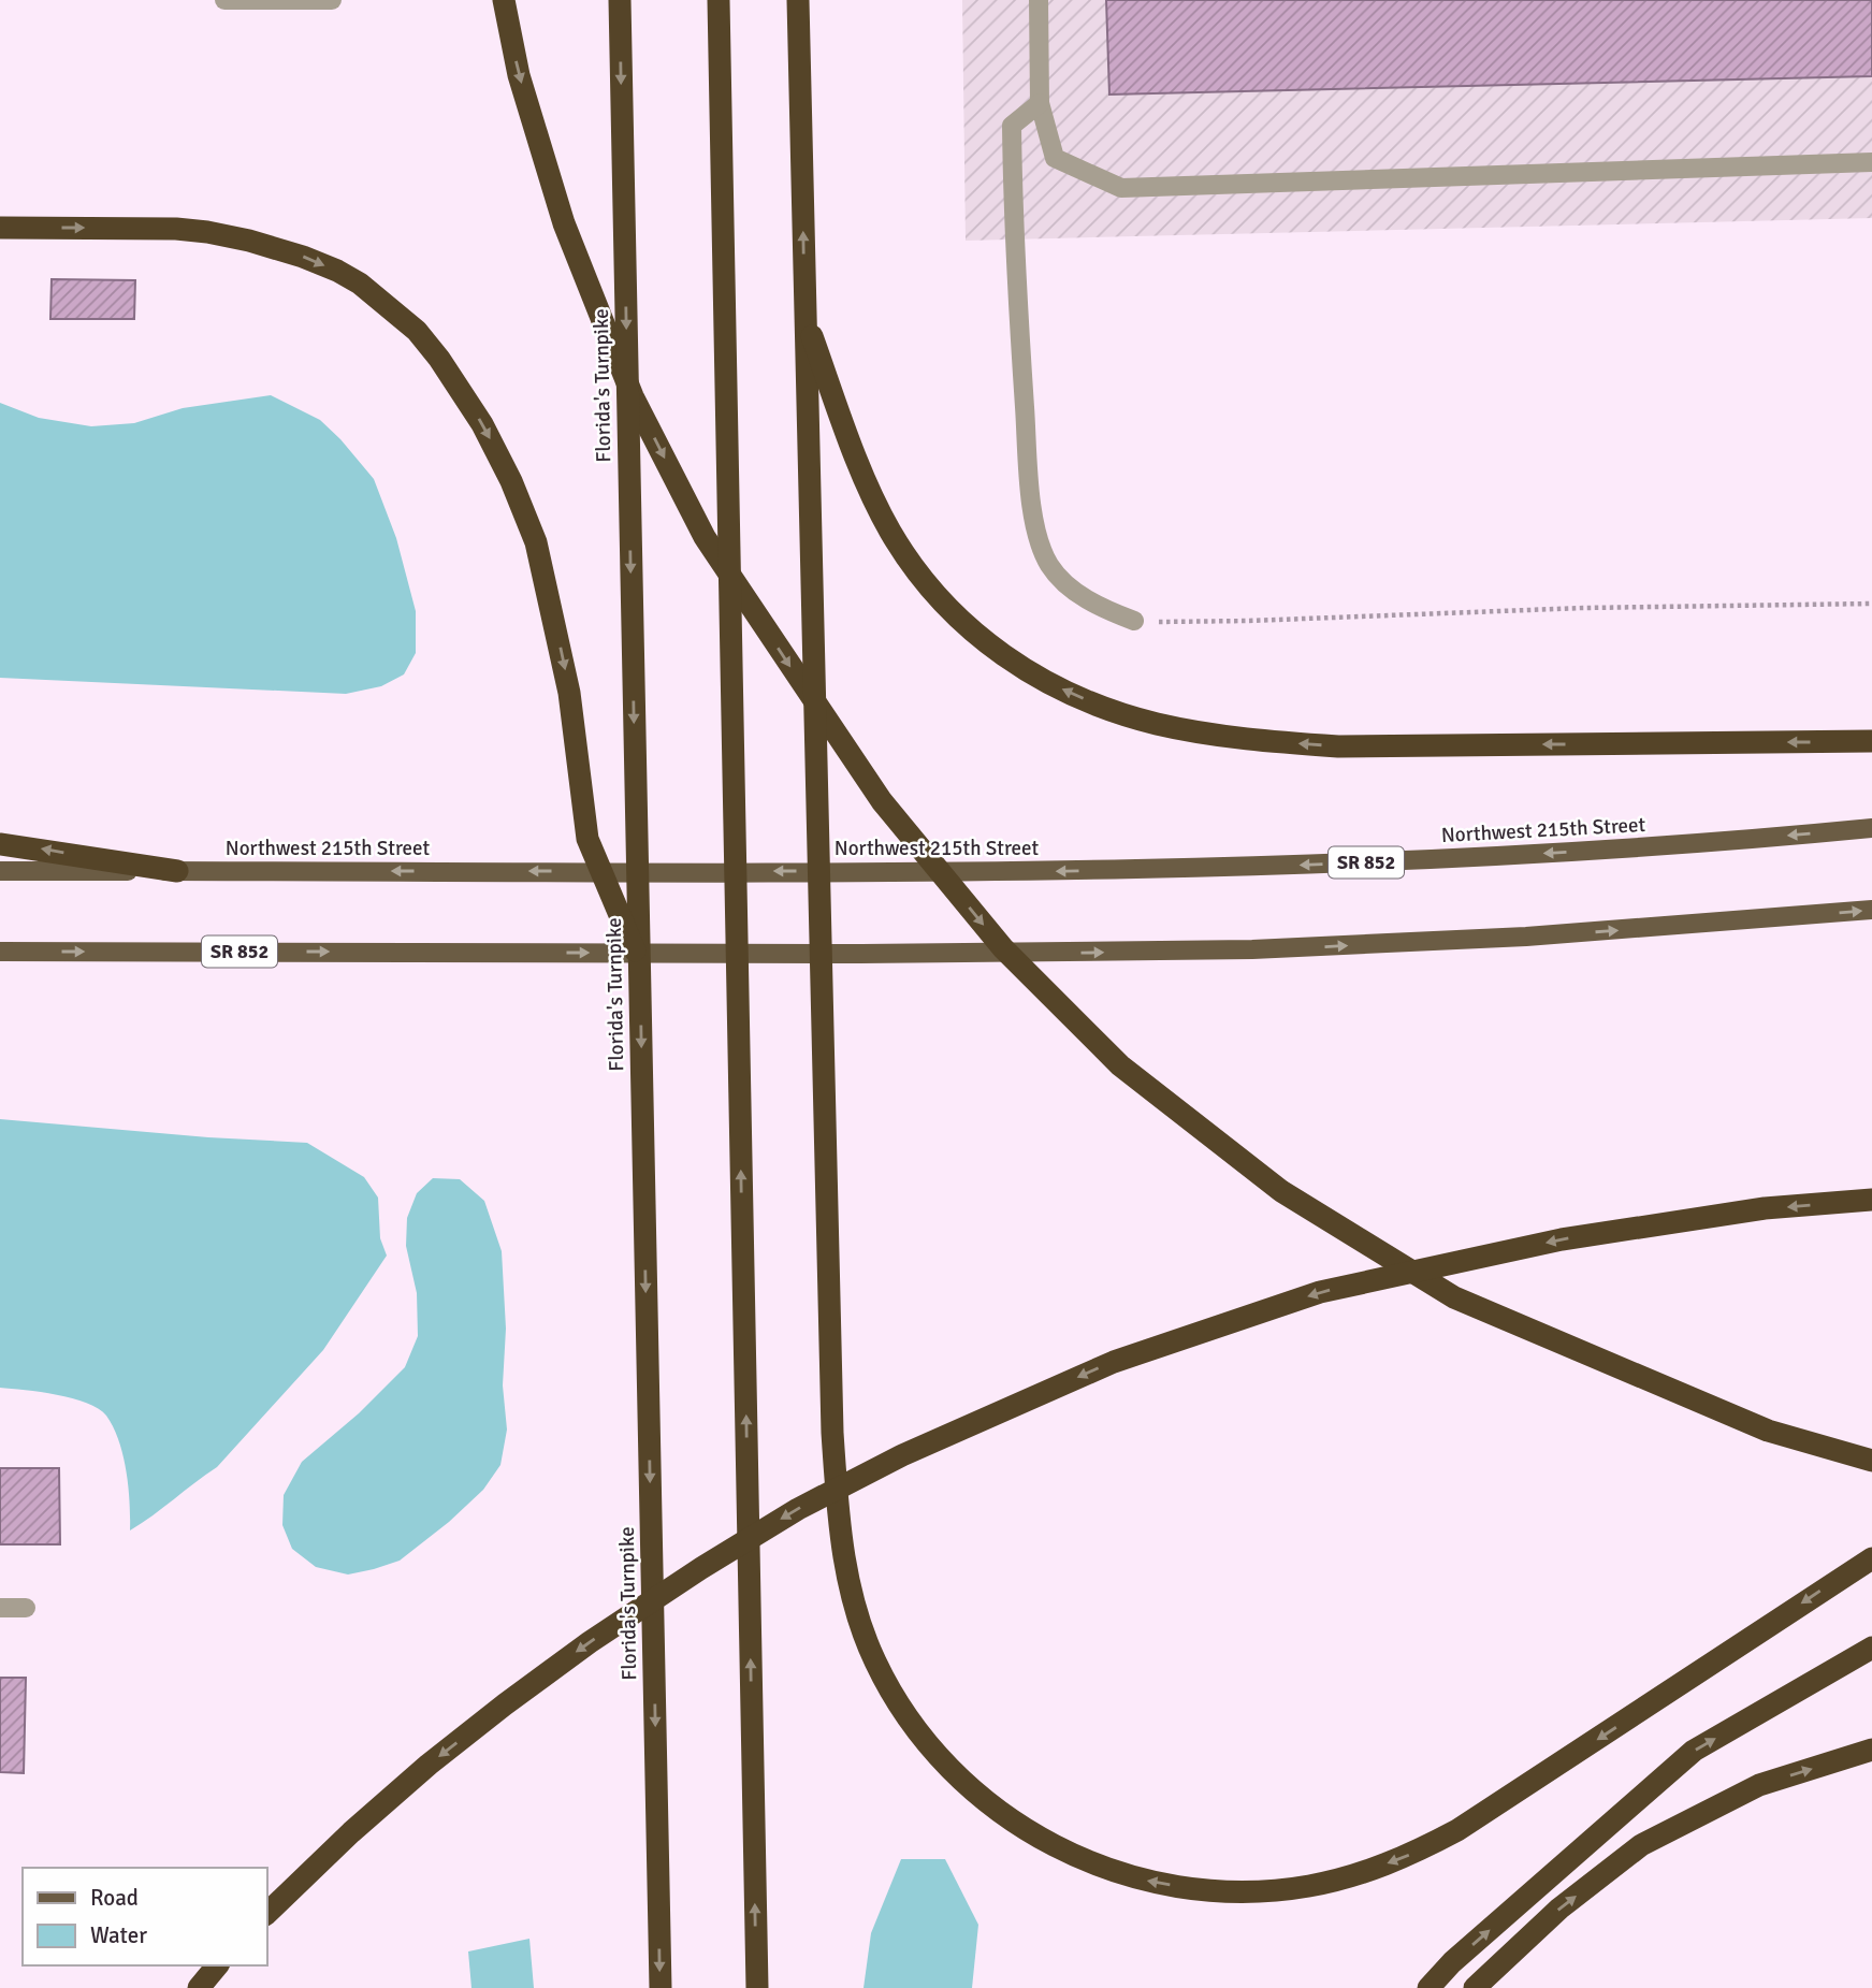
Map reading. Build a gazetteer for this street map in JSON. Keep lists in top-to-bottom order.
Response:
{
  "streets": {
    "highway": ["Florida's Turnpike"],
    "main road": ["Northwest 215th Street", "SR 852"]
  },
  "legend": ["Road", "Water"]
}
